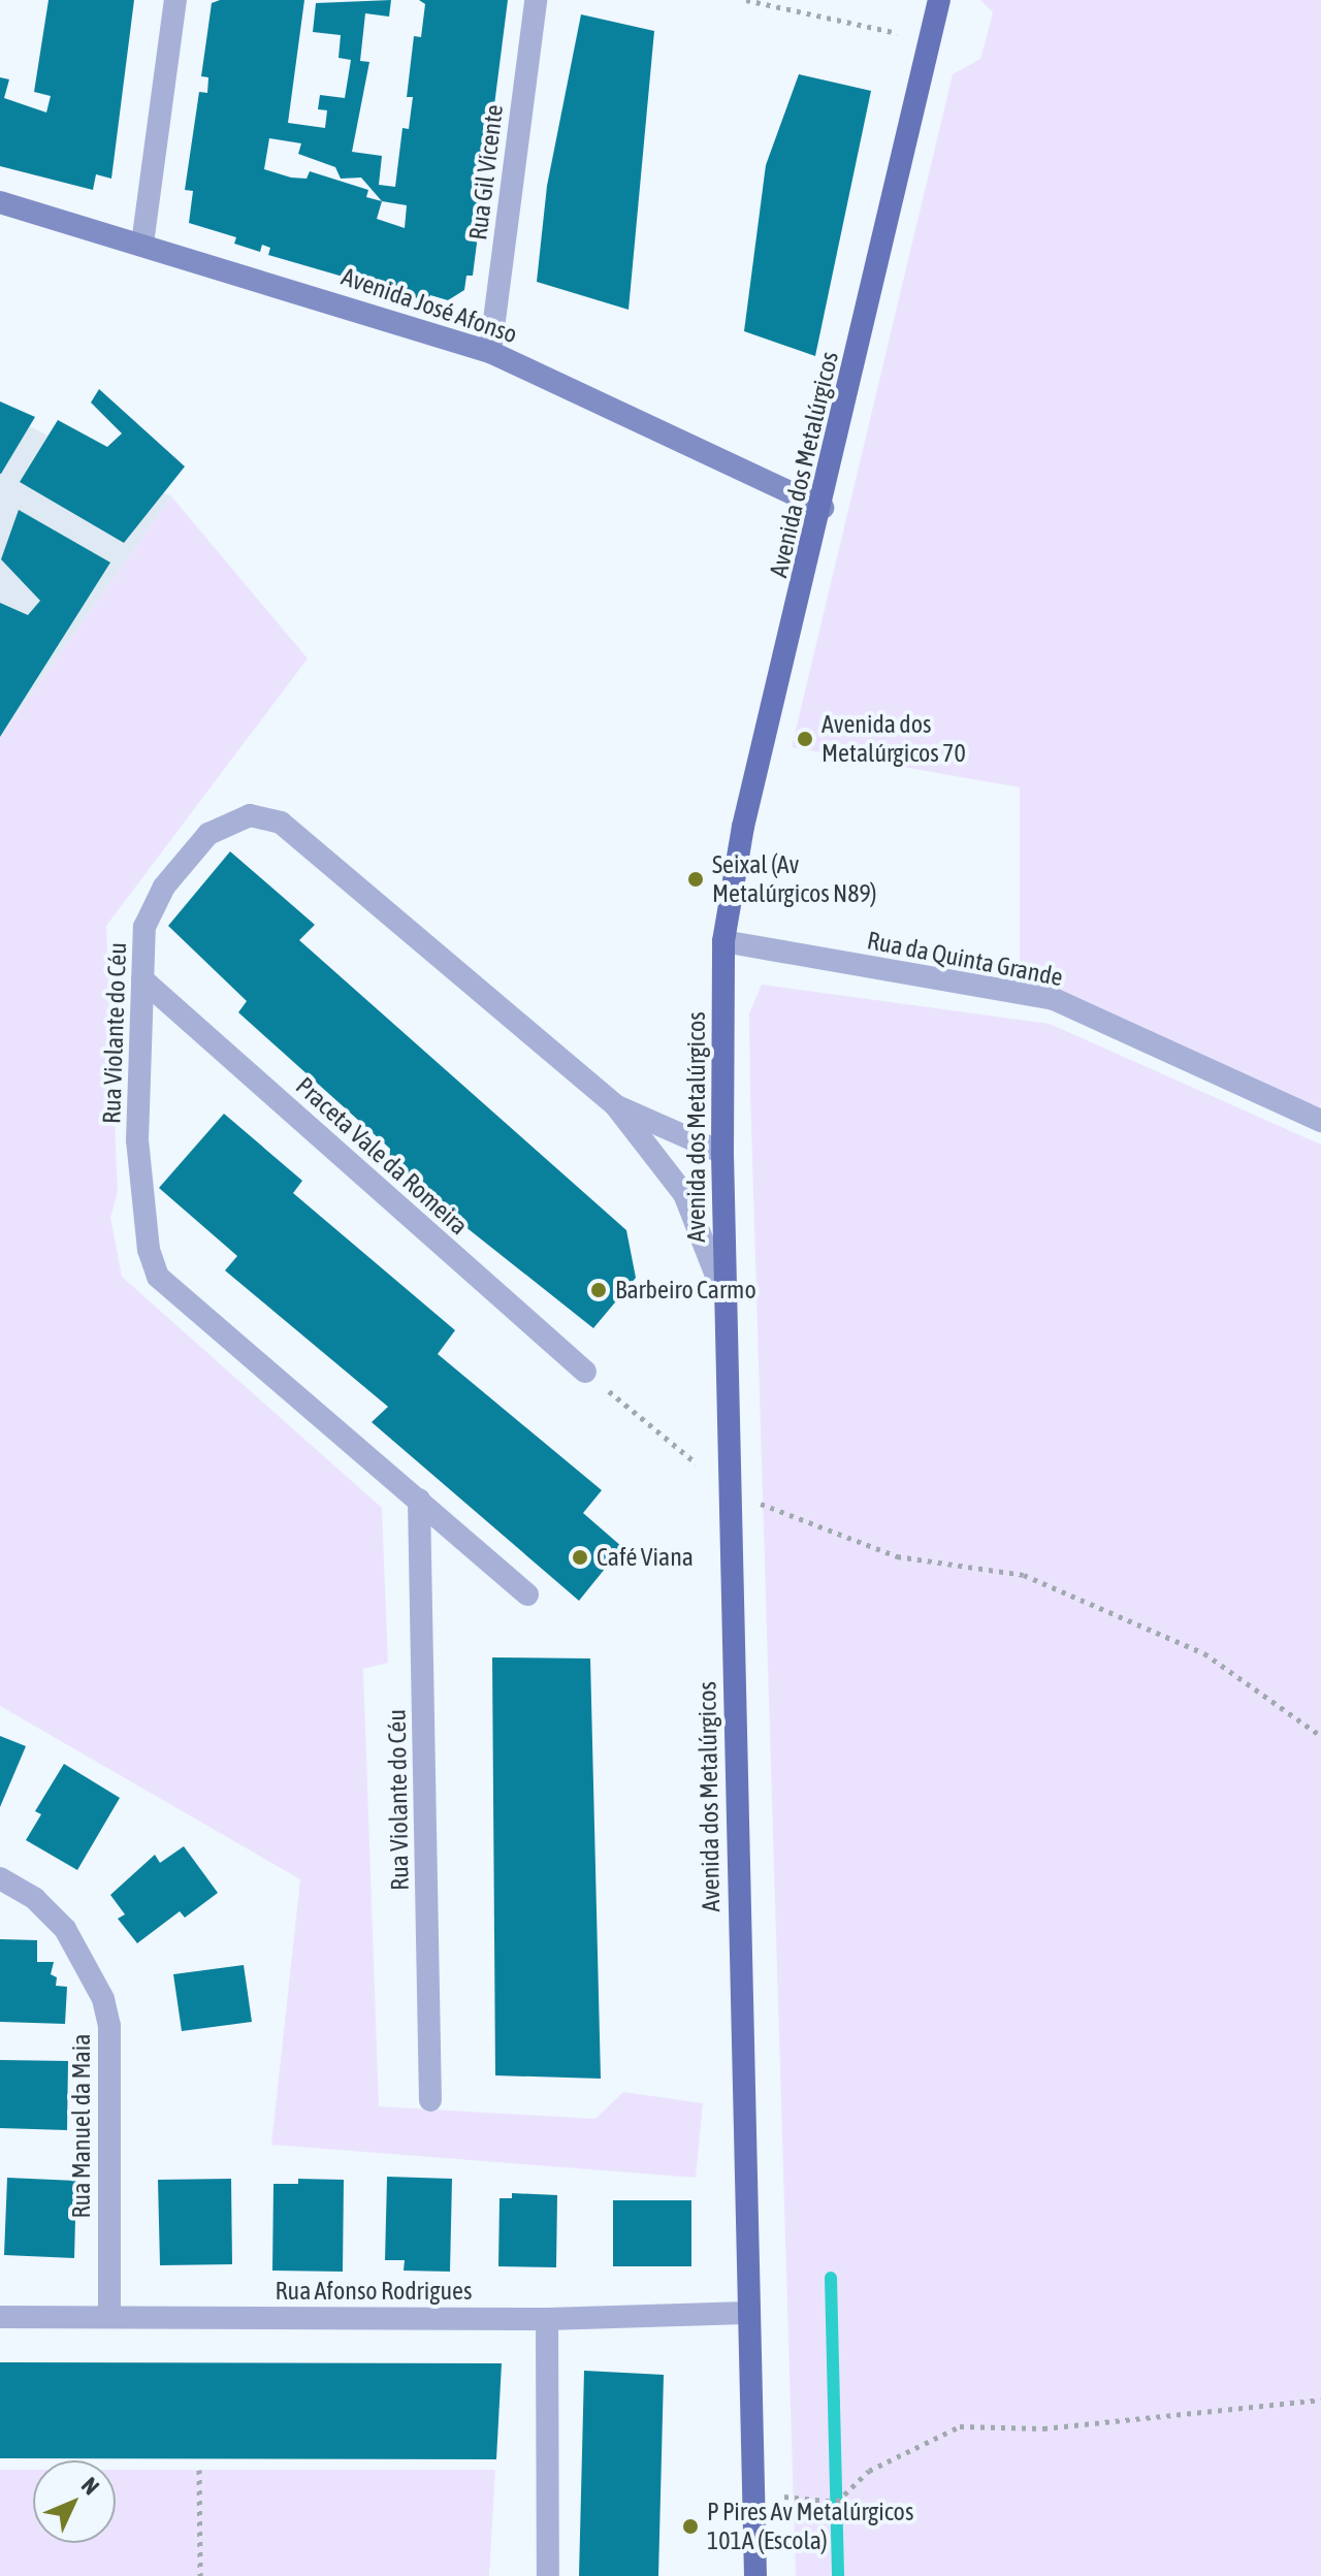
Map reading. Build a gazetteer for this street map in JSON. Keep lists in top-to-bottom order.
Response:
{
  "streets": {
    "main road": ["Avenida José Afonso", "Avenida dos Metalúrgicos"],
    "street": [
      "Rua Gil Vicente",
      "Rua da Quinta Grande",
      "Rua Violante do Céu",
      "Praceta Vale da Romeira",
      "Rua Manuel da Maia",
      "Rua Afonso Rodrigues"
    ]
  },
  "crossings": [
    ["Rua Gil Vicente", "Avenida José Afonso"],
    ["Avenida José Afonso", "Avenida dos Metalúrgicos"],
    ["Avenida dos Metalúrgicos", "Rua da Quinta Grande"],
    ["Avenida dos Metalúrgicos", "Rua Violante do Céu"],
    ["Avenida dos Metalúrgicos", "Rua Afonso Rodrigues"],
    ["Rua Violante do Céu", "Praceta Vale da Romeira"],
    ["Rua Manuel da Maia", "Rua Afonso Rodrigues"]
  ],
  "places": [
    "Avenida dos Metalúrgicos 70",
    "Seixal (Av Metalúrgicos N89)",
    "Barbeiro Carmo",
    "Café Viana",
    "P Pires Av Metalúrgicos 101A (Escola)"
  ],
  "north": "top right"
}
